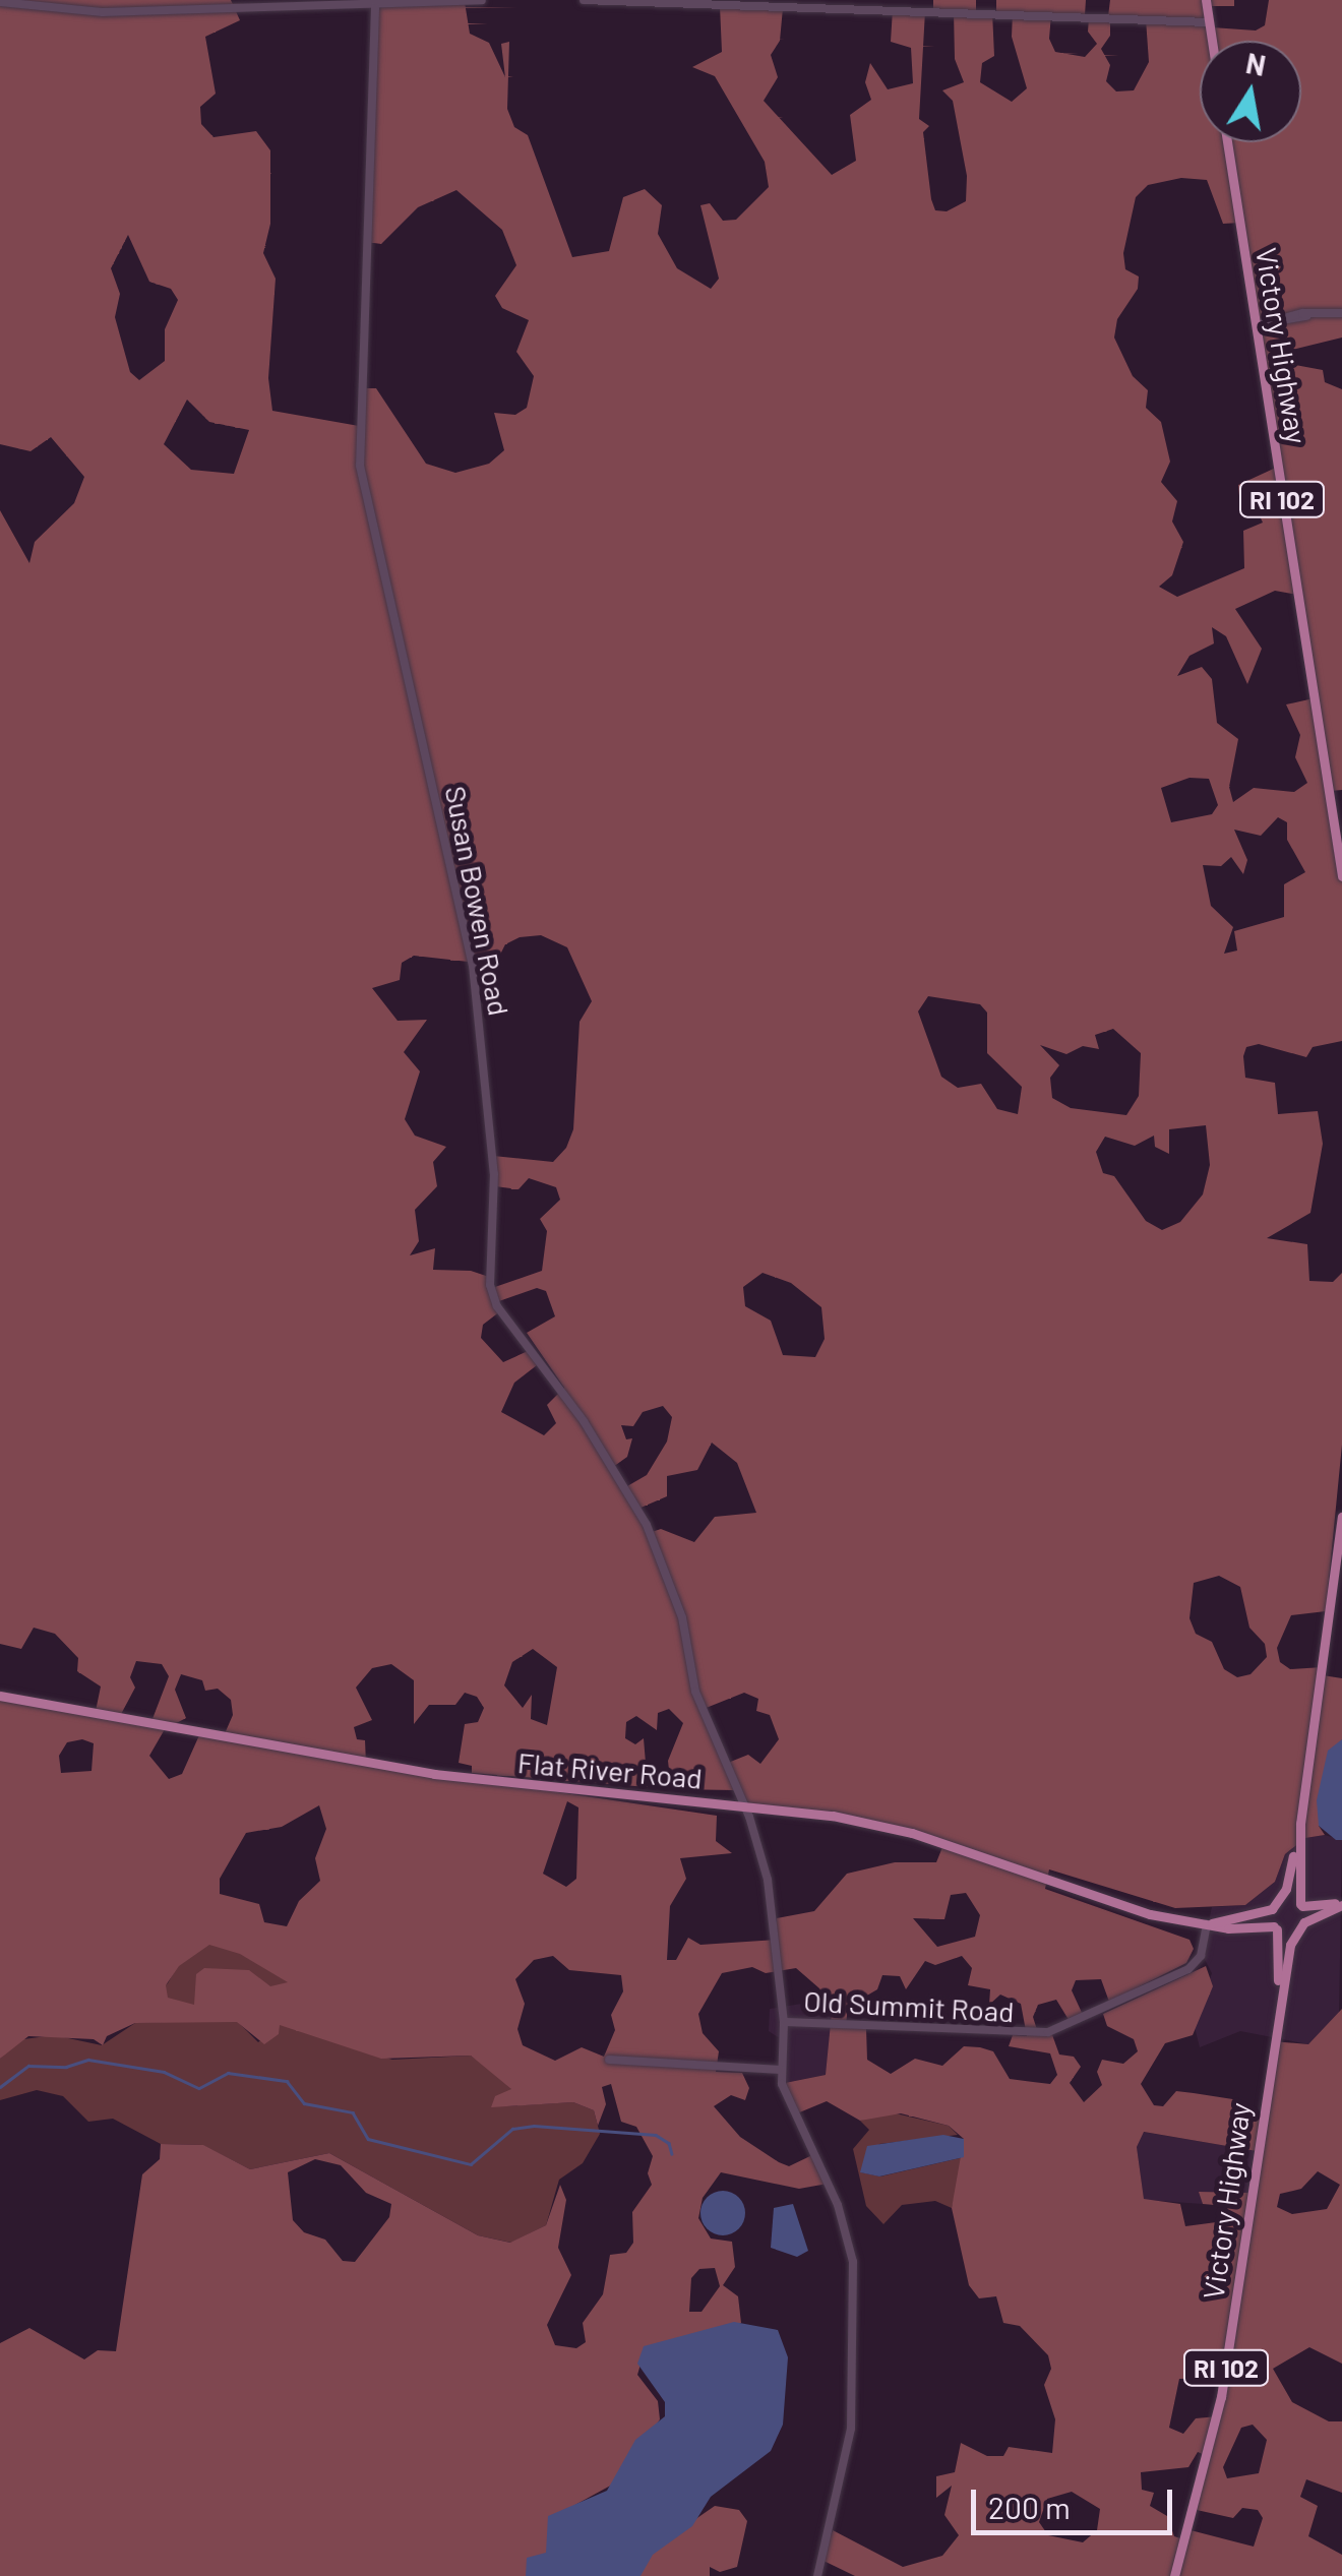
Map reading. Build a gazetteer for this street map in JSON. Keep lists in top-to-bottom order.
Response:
{
  "streets": {
    "main road": ["Victory Highway", "RI 102", "Flat River Road"],
    "street": ["Susan Bowen Road", "Old Summit Road"]
  },
  "crossings": [
    ["Victory Highway", "Flat River Road"],
    ["Susan Bowen Road", "Flat River Road"],
    ["Susan Bowen Road", "Old Summit Road"],
    ["Flat River Road", "Old Summit Road"]
  ],
  "scale_bar": "200 m",
  "north": "top"
}
